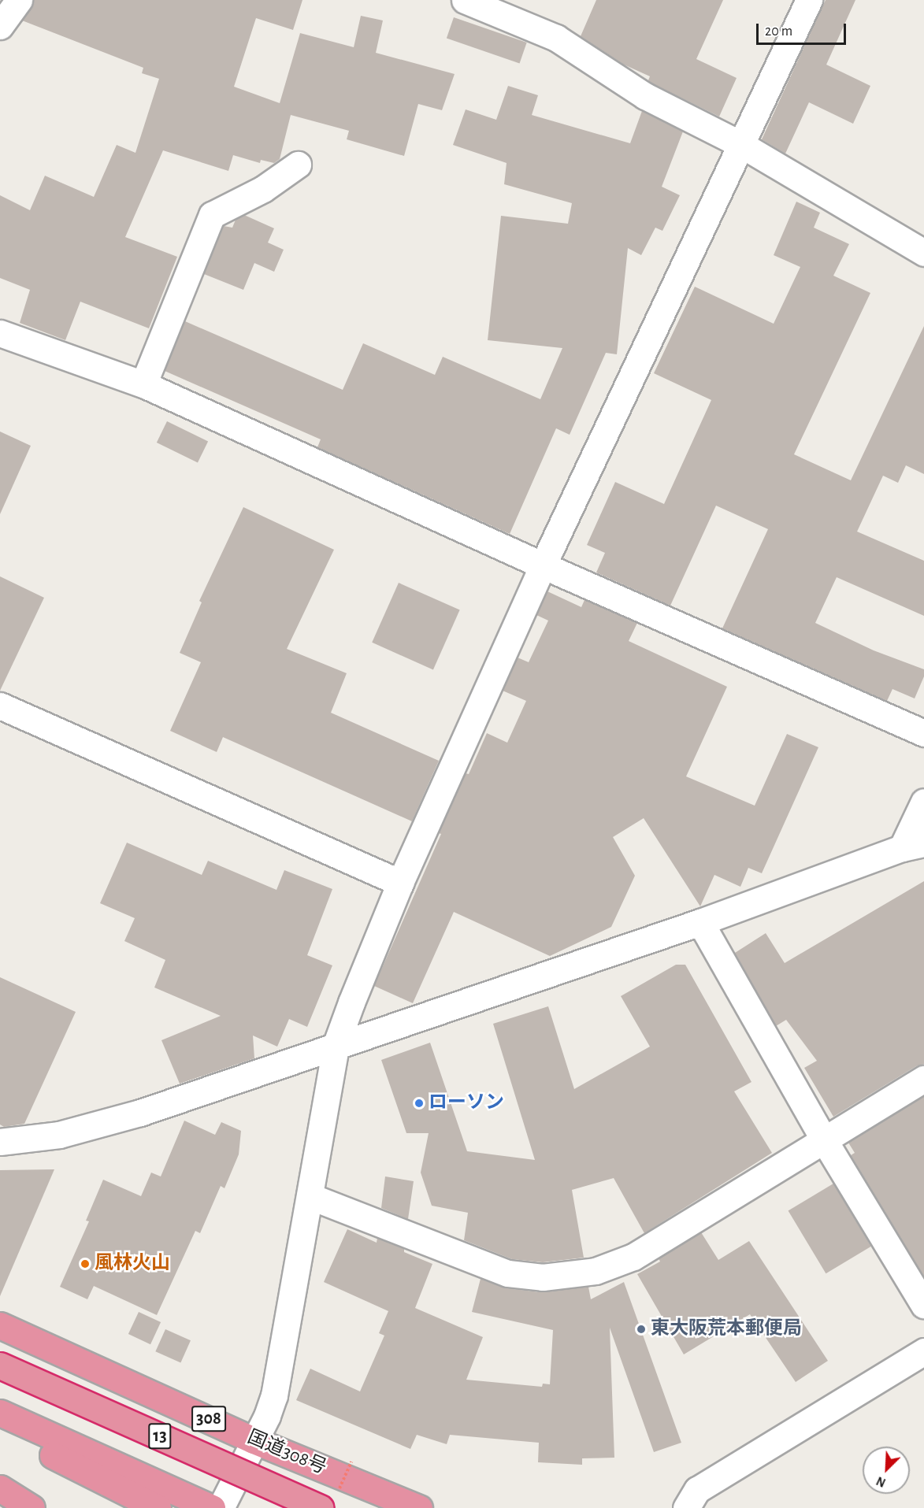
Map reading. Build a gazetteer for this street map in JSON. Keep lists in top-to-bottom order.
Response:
{
  "streets": {
    "highway": ["308", "13", "国道308号"]
  },
  "places": ["ローソン", "風林火山", "東大阪荒本郵便局"],
  "scale_bar": "20 m",
  "north": "bottom left"
}
